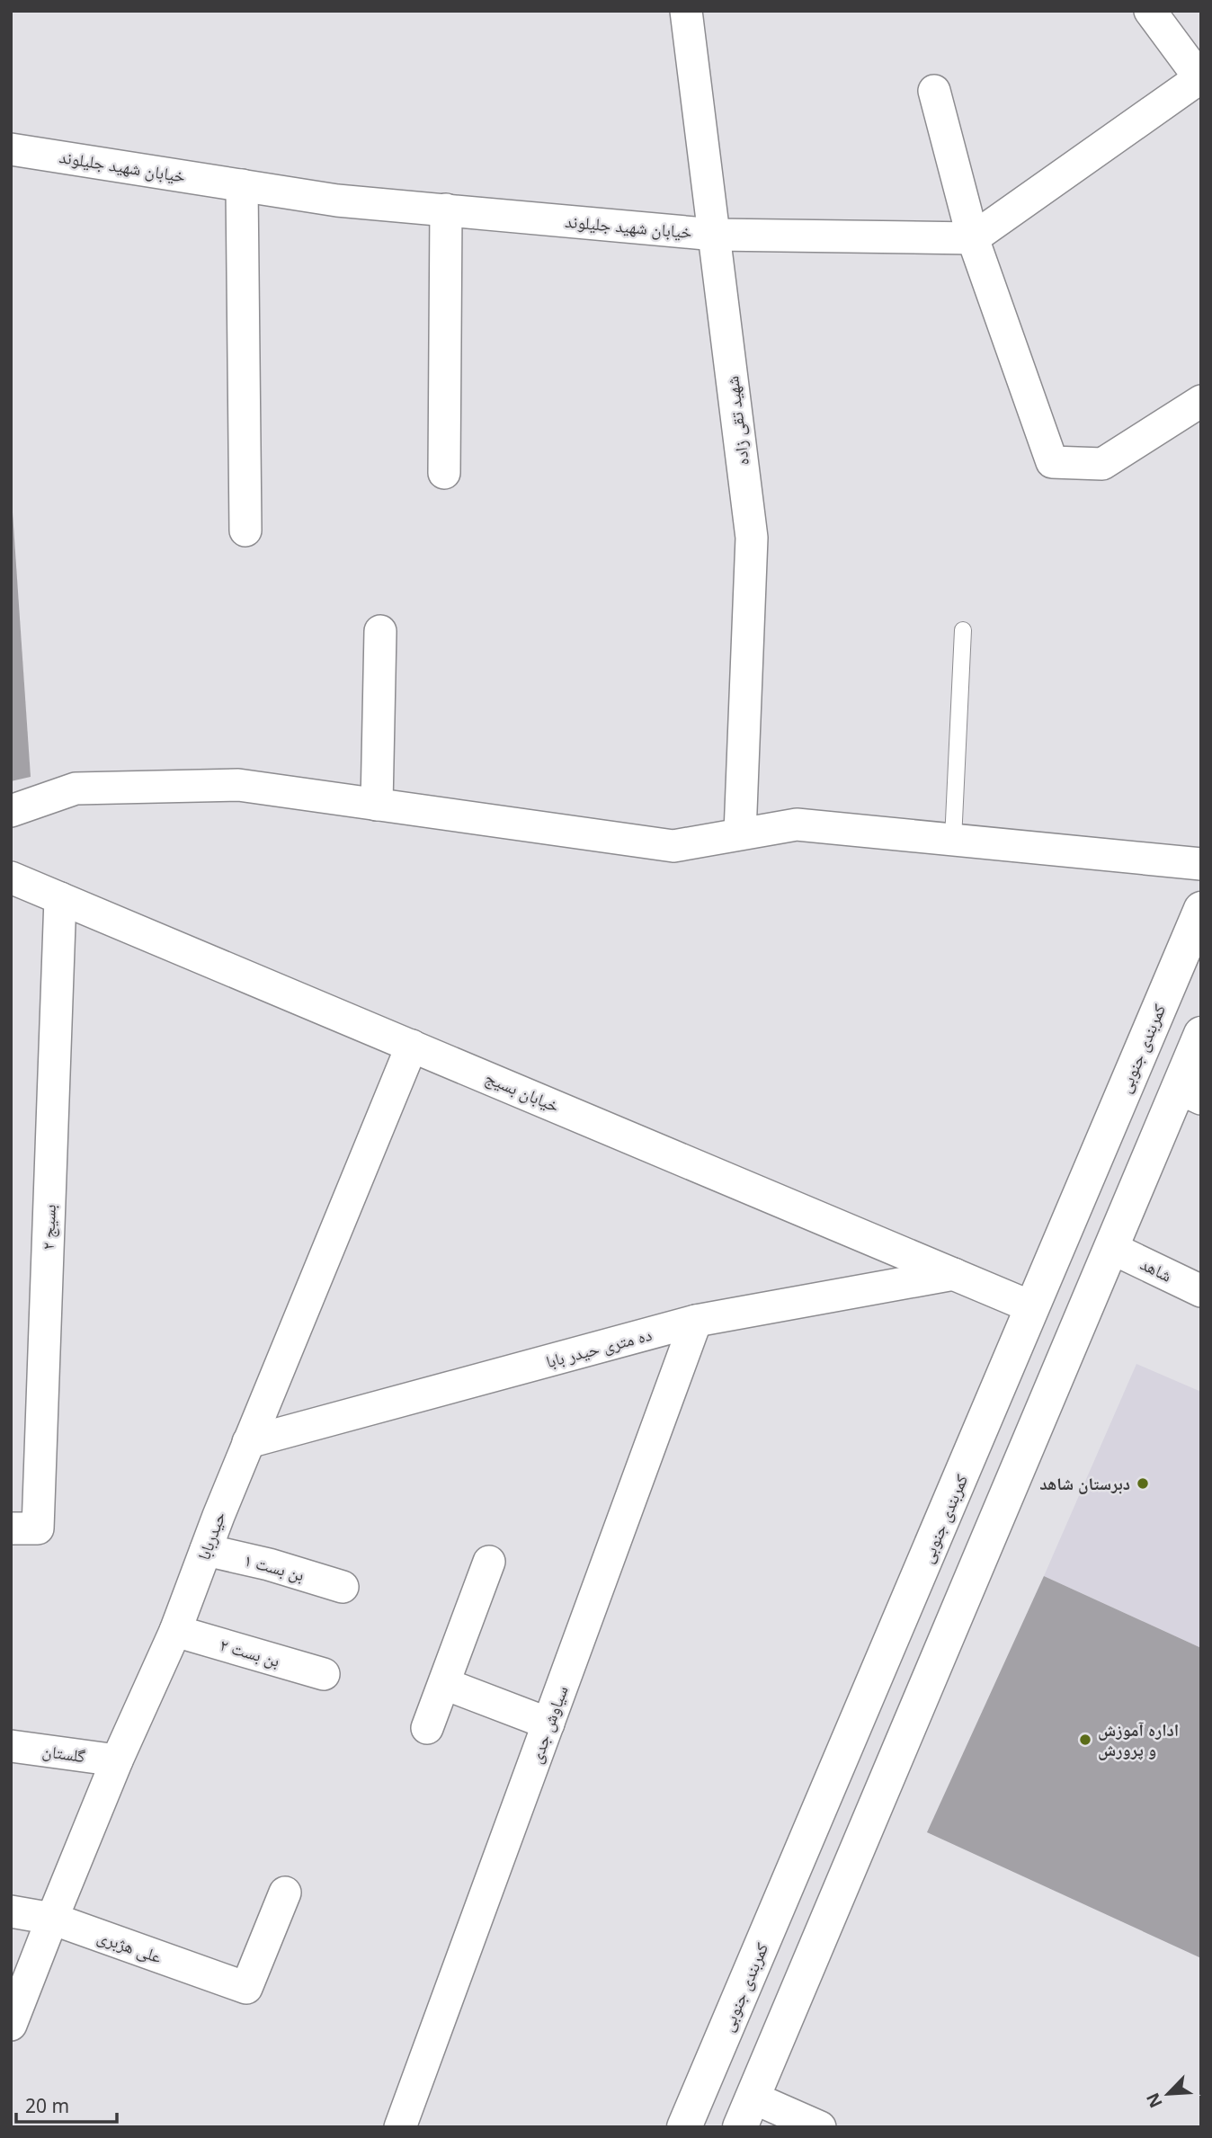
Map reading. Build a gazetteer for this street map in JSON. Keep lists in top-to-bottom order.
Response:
{
  "streets": {
    "main road": ["کمربندی جنوبی"],
    "street": [
      "خیابان شهید جلیلوند",
      "شهید تقی زاده",
      "خیابان بسیج",
      "بسیج ۲",
      "شاهد",
      "ده متری حیدر بابا",
      "حیدربابا",
      "بن بست ۱",
      "بن بست ۲",
      "سیاوش جدی",
      "گلستان",
      "علی هژبری"
    ]
  },
  "crossings": [
    ["خیابان شهید جلیلوند", "شهید تقی زاده"],
    ["کمربندی جنوبی", "خیابان بسیج"],
    ["خیابان بسیج", "بسیج ۲"],
    ["خیابان بسیج", "ده متری حیدر بابا"],
    ["خیابان بسیج", "حیدربابا"],
    ["ده متری حیدر بابا", "حیدربابا"],
    ["ده متری حیدر بابا", "سیاوش جدی"],
    ["حیدربابا", "بن بست ۱"],
    ["حیدربابا", "بن بست ۲"],
    ["حیدربابا", "گلستان"],
    ["حیدربابا", "علی هژبری"]
  ],
  "places": ["دبرستان شاهد", "اداره آموزش و پرورش"],
  "scale_bar": "20 m",
  "north": "bottom left"
}
